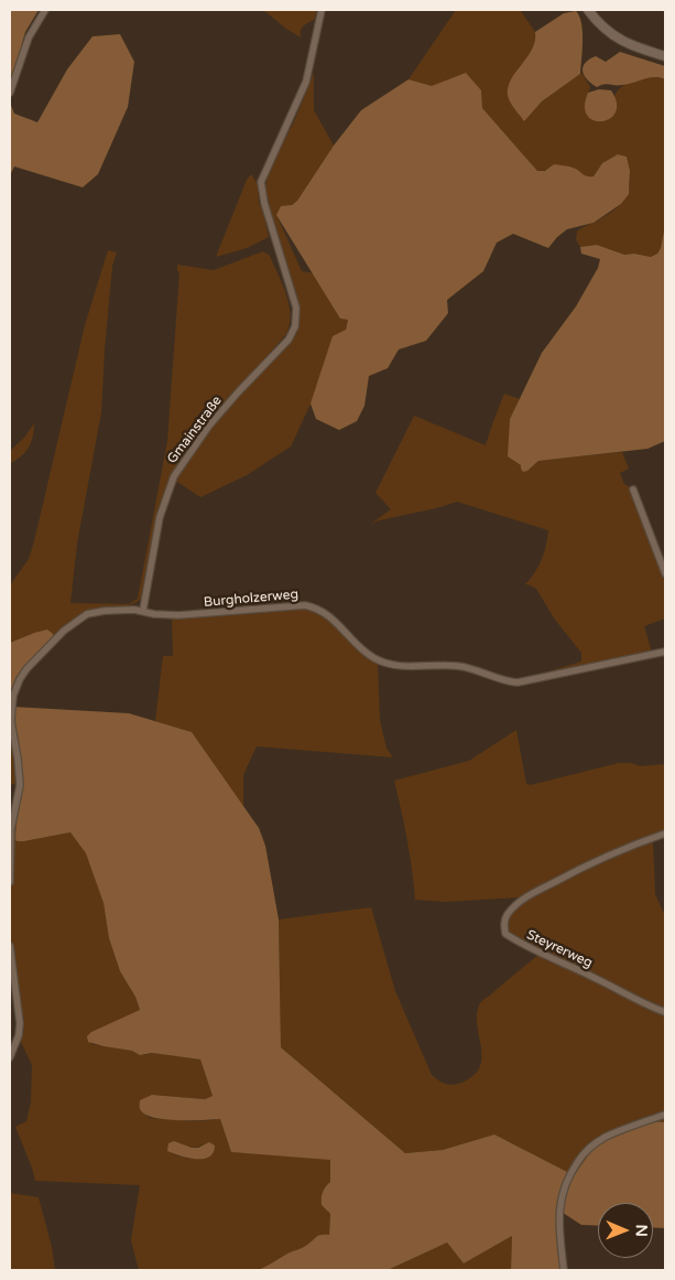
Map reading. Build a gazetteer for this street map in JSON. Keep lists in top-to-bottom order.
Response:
{
  "streets": {
    "street": ["Gmainstraße", "Burgholzerweg", "Steyrerweg"]
  },
  "crossings": [
    ["Gmainstraße", "Burgholzerweg"]
  ],
  "north": "right"
}
